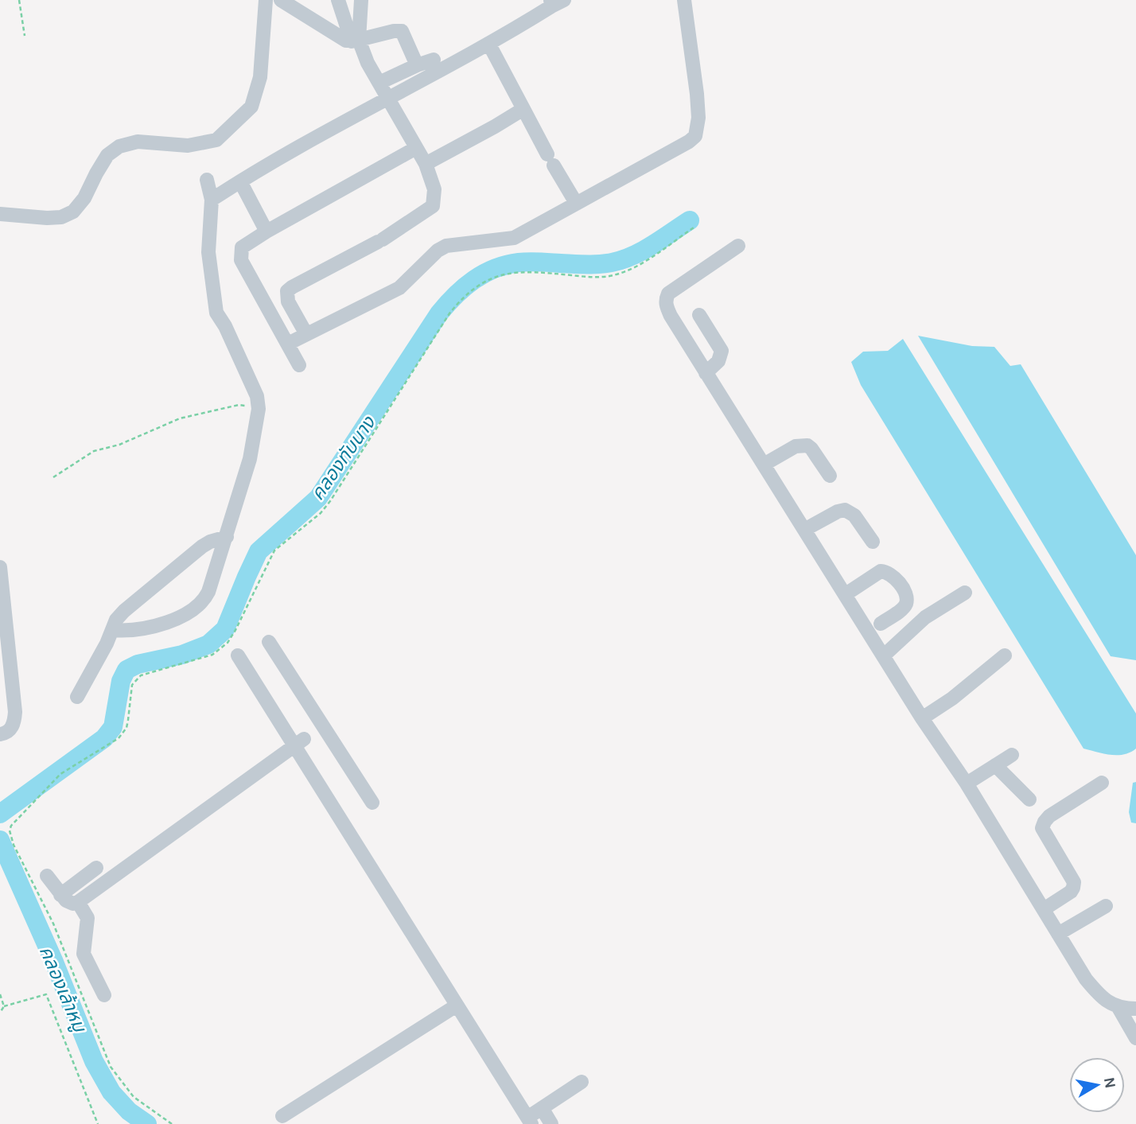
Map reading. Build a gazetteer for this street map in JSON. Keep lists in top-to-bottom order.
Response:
{
  "water": ["คลองทับนาง", "คลองเล้าหมู"],
  "north": "right"
}
